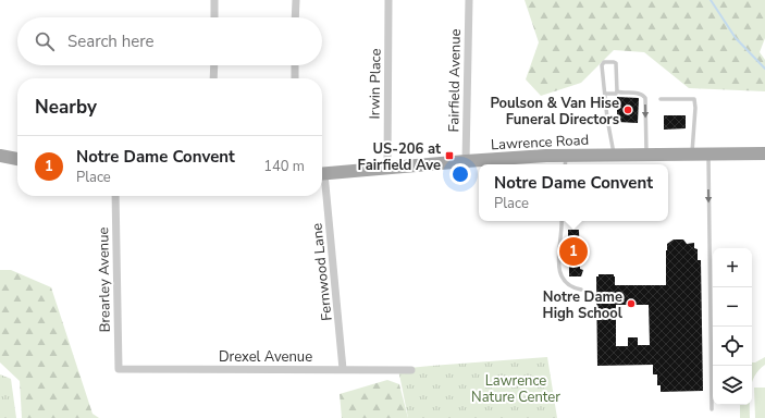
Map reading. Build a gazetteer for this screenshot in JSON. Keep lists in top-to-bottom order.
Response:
{
  "streets": {
    "main road": ["Lawrence Road"],
    "street": [
      "Fairfield Avenue",
      "Irwin Place",
      "Fernwood Lane",
      "Brearley Avenue",
      "Drexel Avenue"
    ]
  },
  "crossings": [
    ["Fairfield Avenue", "Lawrence Road"],
    ["Irwin Place", "Lawrence Road"],
    ["Fernwood Lane", "Drexel Avenue"],
    ["Brearley Avenue", "Drexel Avenue"]
  ],
  "parks": ["Lawrence Nature Center"],
  "places": {
    "other": ["Poulson & Van Hise Funeral Directors", "Notre Dame High School"],
    "transit": ["US-206 at Fairfield Ave"]
  },
  "page": {
    "search": "Search here",
    "heading": "Nearby",
    "list": [
      {
        "mark": "1",
        "name": "Notre Dame Convent",
        "note": "Place",
        "value": "140 m"
      }
    ],
    "popup": ["Notre Dame Convent", "Place"],
    "pins": "1",
    "map_buttons": ["+", "−"]
  }
}
